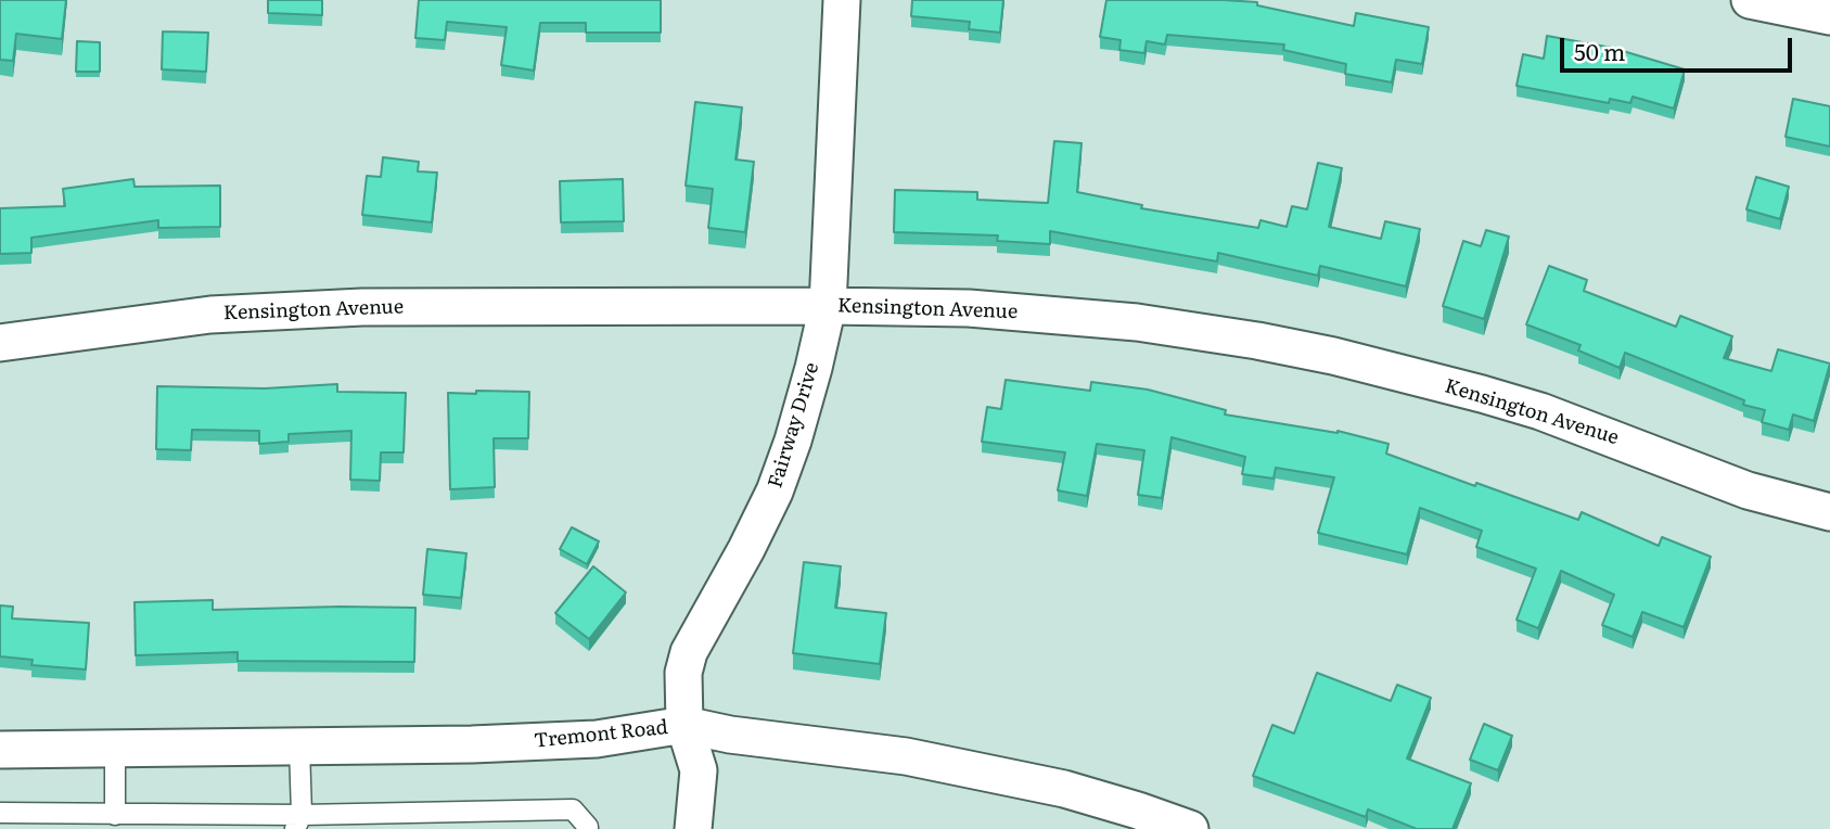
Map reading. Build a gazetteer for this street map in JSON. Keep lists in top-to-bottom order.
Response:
{
  "streets": {
    "street": ["Kensington Avenue", "Fairway Drive", "Tremont Road"]
  },
  "crossings": [
    ["Kensington Avenue", "Fairway Drive"],
    ["Fairway Drive", "Tremont Road"]
  ],
  "scale_bar": "50 m"
}
